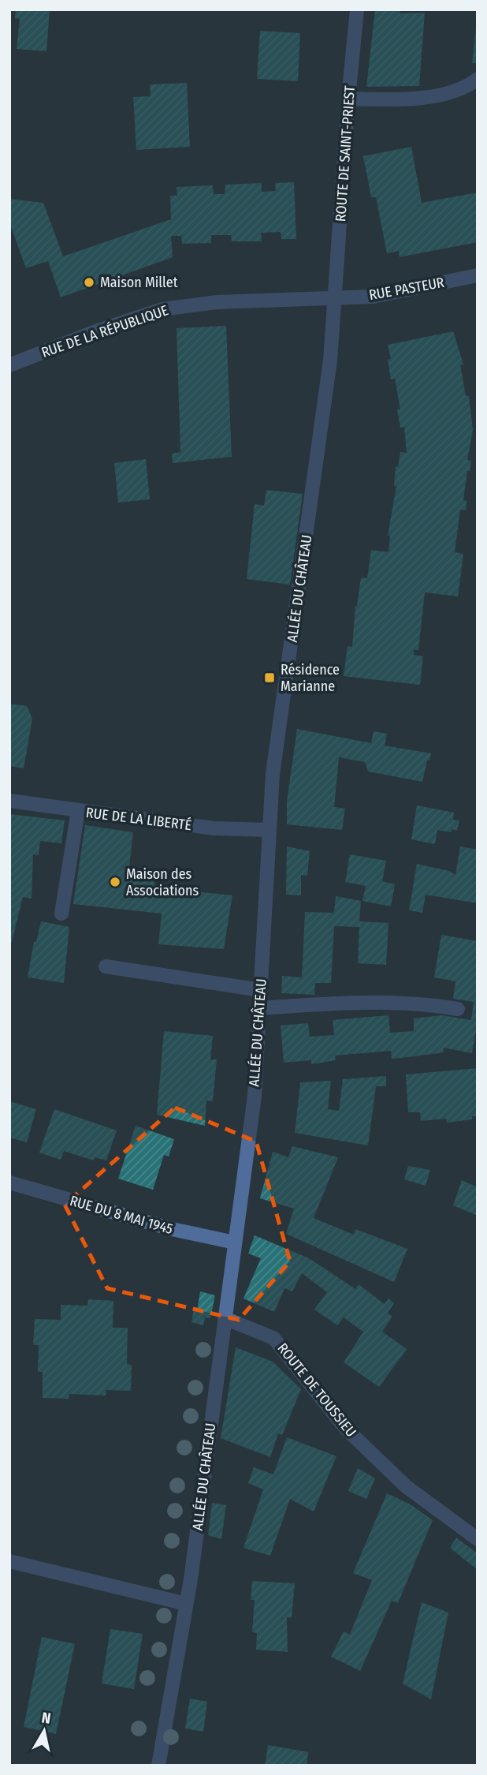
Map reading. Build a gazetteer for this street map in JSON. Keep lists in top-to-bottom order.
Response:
{
  "streets": {
    "street": [
      "ROUTE DE SAINT-PRIEST",
      "RUE PASTEUR",
      "RUE DE LA RÉPUBLIQUE",
      "ALLÉE DU CHÂTEAU",
      "RUE DE LA LIBERTÉ",
      "RUE DU 8 MAI 1945",
      "ROUTE DE TOUSSIEU"
    ]
  },
  "crossings": [
    ["ROUTE DE SAINT-PRIEST", "RUE PASTEUR"],
    ["ROUTE DE SAINT-PRIEST", "RUE DE LA RÉPUBLIQUE"],
    ["ROUTE DE SAINT-PRIEST", "ALLÉE DU CHÂTEAU"],
    ["RUE PASTEUR", "RUE DE LA RÉPUBLIQUE"],
    ["RUE PASTEUR", "ALLÉE DU CHÂTEAU"],
    ["RUE DE LA RÉPUBLIQUE", "ALLÉE DU CHÂTEAU"],
    ["ALLÉE DU CHÂTEAU", "RUE DE LA LIBERTÉ"],
    ["ALLÉE DU CHÂTEAU", "RUE DU 8 MAI 1945"],
    ["ALLÉE DU CHÂTEAU", "ROUTE DE TOUSSIEU"]
  ],
  "places": {
    "other": ["Maison Millet", "Maison des Associations"],
    "transit": ["Résidence Marianne"]
  },
  "north": "top"
}
